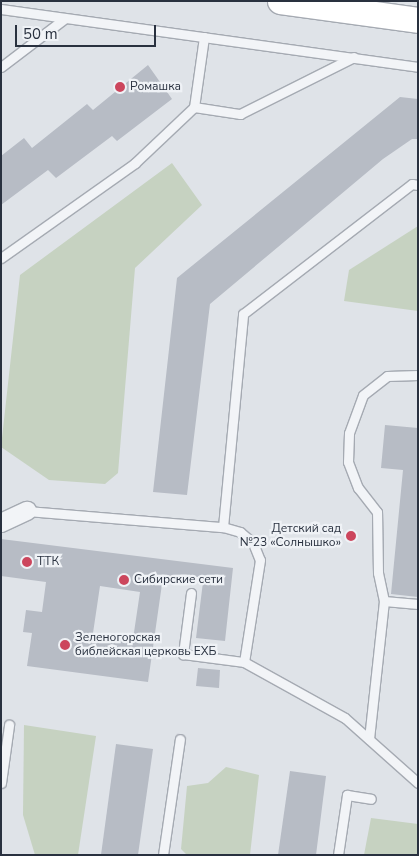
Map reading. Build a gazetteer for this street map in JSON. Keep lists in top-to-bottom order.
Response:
{
  "places": [
    "Ромашка",
    "Детский сад №23 «Солнышко»",
    "ТТК",
    "Сибирские сети",
    "Зеленогорская библейская церковь ЕХБ"
  ],
  "scale_bar": "50 m"
}
